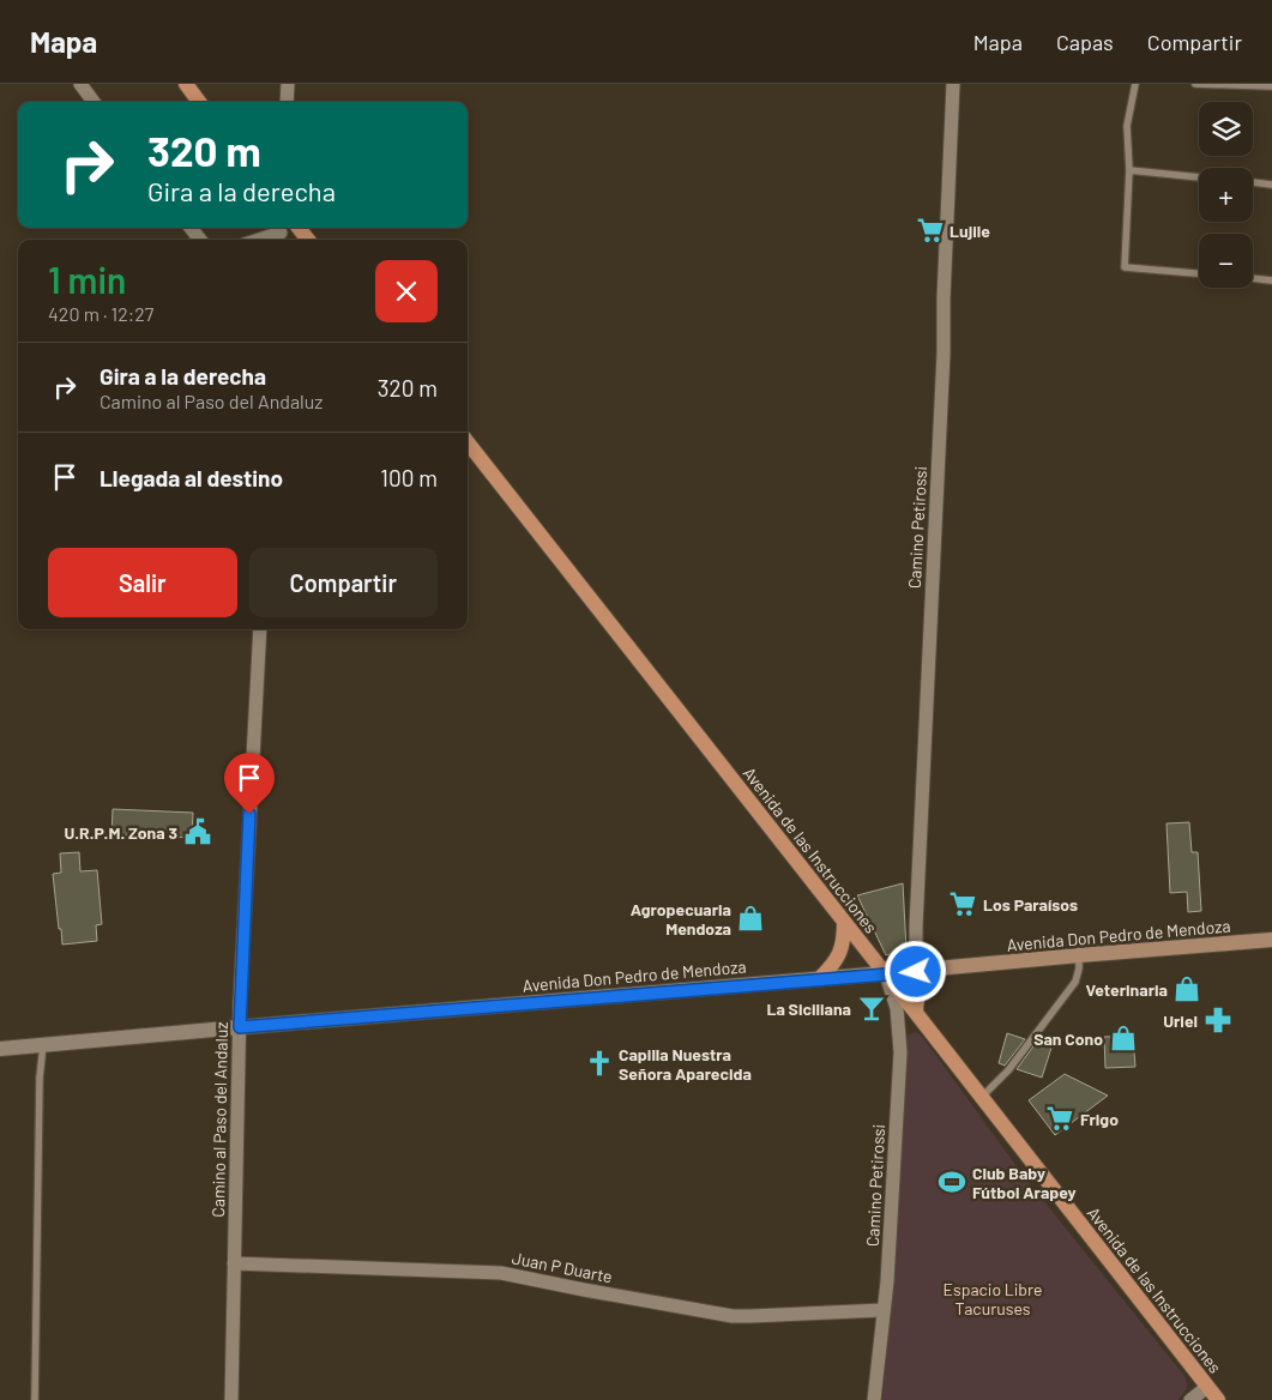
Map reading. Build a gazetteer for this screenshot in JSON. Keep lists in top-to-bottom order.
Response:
{
  "streets": {
    "main road": ["Avenida de las Instrucciones", "Avenida Don Pedro de Mendoza"],
    "street": ["Camino Petirossi", "Camino al Paso del Andaluz", "Juan P Duarte"]
  },
  "crossings": [
    ["Camino Petirossi", "Avenida de las Instrucciones"],
    ["Camino Petirossi", "Avenida Don Pedro de Mendoza"],
    ["Camino Petirossi", "Juan P Duarte"],
    ["Avenida de las Instrucciones", "Avenida Don Pedro de Mendoza"],
    ["Avenida Don Pedro de Mendoza", "Camino al Paso del Andaluz"],
    ["Camino al Paso del Andaluz", "Juan P Duarte"]
  ],
  "parks": ["Espacio Libre Tacuruses"],
  "places": {
    "supermarket": ["Lujile", "Los Paraísos", "Frigo"],
    "public building": ["U.R.P.M. Zona 3"],
    "shop": ["Agropecuaria Mendoza", "Veterinaria", "San Cono"],
    "bar": ["La Siciliana"],
    "pharmacy": ["Uriel"],
    "church": ["Capilla Nuestra Señora Aparecida"],
    "sports": ["Club Baby Fútbol Arapey"]
  },
  "page": {
    "header": "Mapa",
    "nav": ["Mapa", "Capas", "Compartir"],
    "map_buttons": ["+", "−"],
    "turn": ["320 m", "Gira a la derecha"],
    "heading": ["1 min", "420 m · 12:27"],
    "list": [
      {
        "name": "Gira a la derecha",
        "note": "Camino al Paso del Andaluz",
        "value": "320 m"
      },
      {
        "name": "Llegada al destino",
        "value": "100 m"
      }
    ],
    "buttons": ["Salir", "Compartir"]
  }
}
